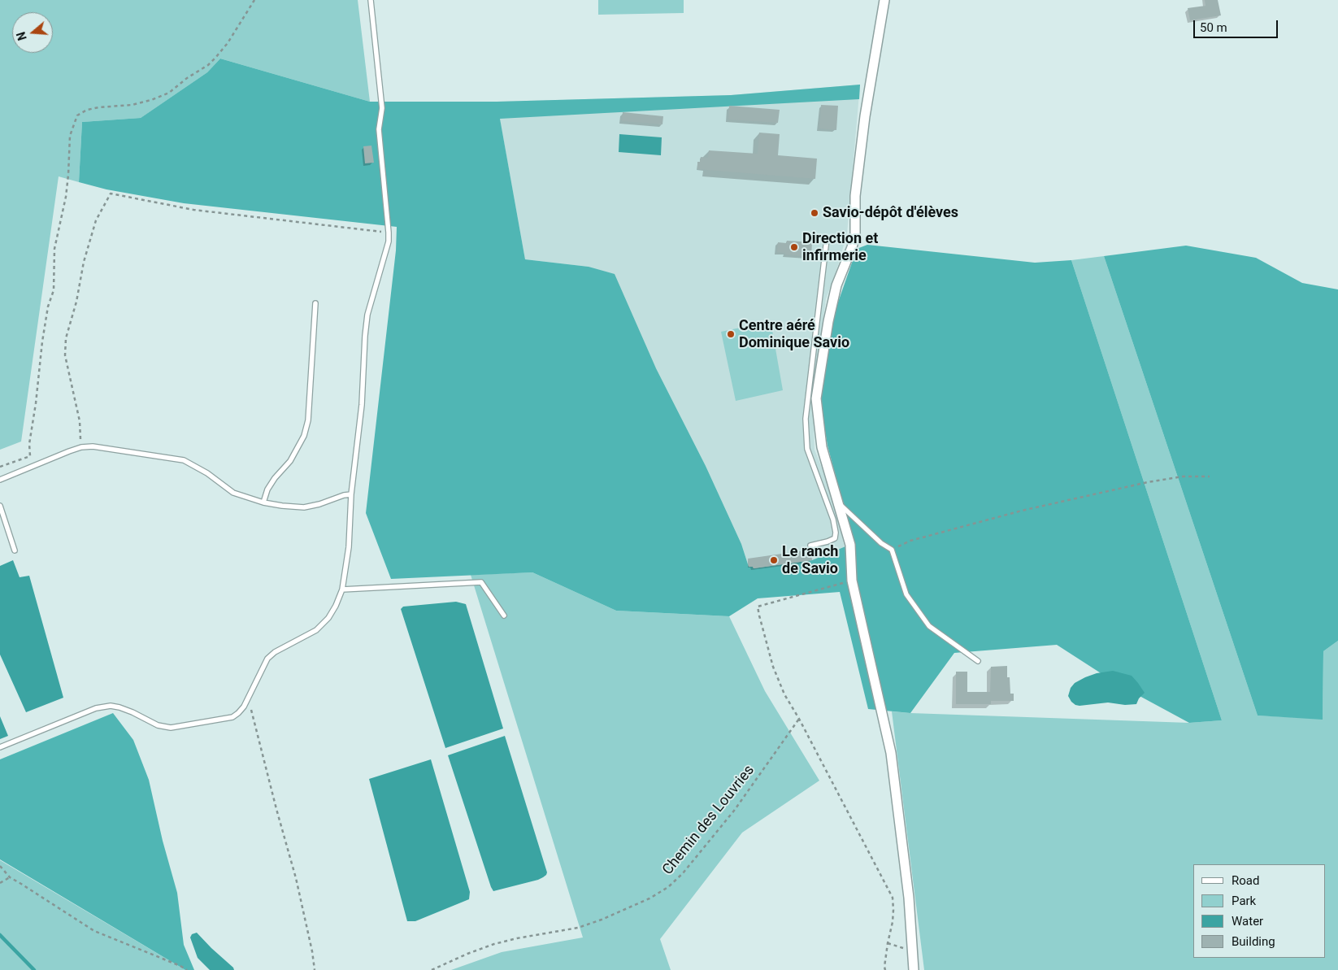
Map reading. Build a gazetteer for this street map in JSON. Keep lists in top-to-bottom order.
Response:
{
  "streets": {
    "path": ["Chemin des Louvries"]
  },
  "places": [
    "Savio-dépôt d'élèves",
    "Direction et infirmerie",
    "Centre aéré Dominique Savio",
    "Le ranch de Savio"
  ],
  "legend": [
    "Road",
    "Park",
    "Water",
    "Building"
  ],
  "scale_bar": "50 m",
  "north": "left"
}
